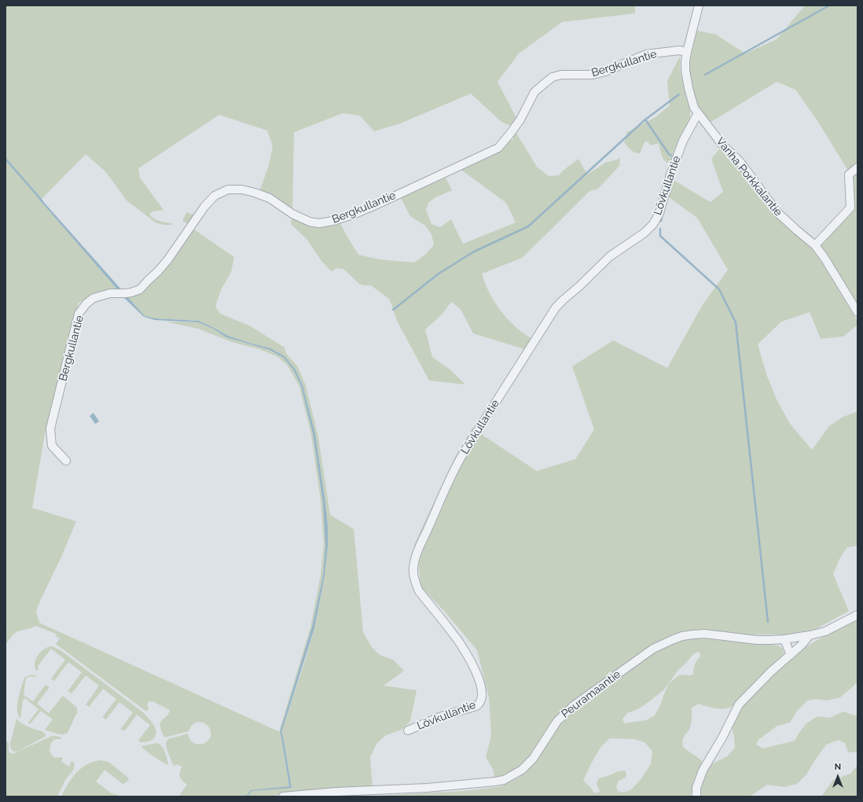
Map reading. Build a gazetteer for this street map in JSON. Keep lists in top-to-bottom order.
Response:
{
  "streets": {
    "street": [
      "Bergkullantie",
      "Vanha Porkkalantie",
      "Lövkullantie",
      "Peuramaantie"
    ]
  },
  "crossings": [
    ["Bergkullantie", "Vanha Porkkalantie"],
    ["Vanha Porkkalantie", "Lövkullantie"]
  ],
  "north": "top"
}
